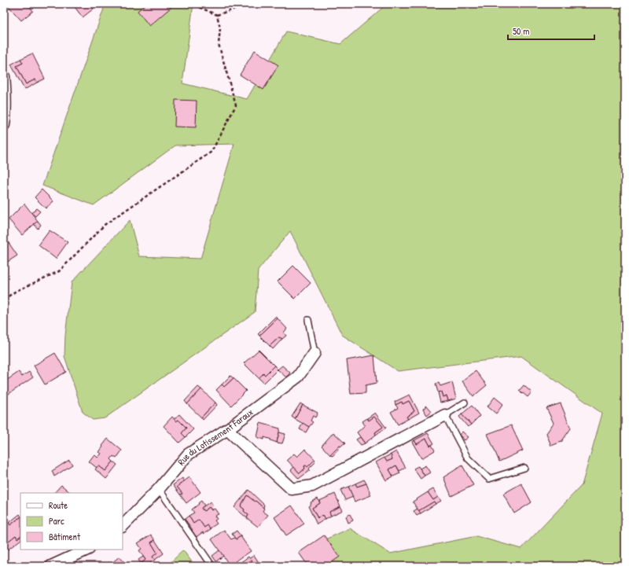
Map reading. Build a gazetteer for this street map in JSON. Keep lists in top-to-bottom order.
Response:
{
  "streets": {
    "street": ["Rue du Lotissement Faraux"]
  },
  "legend": ["Route", "Parc", "Bâtiment"],
  "scale_bar": "50 m"
}
